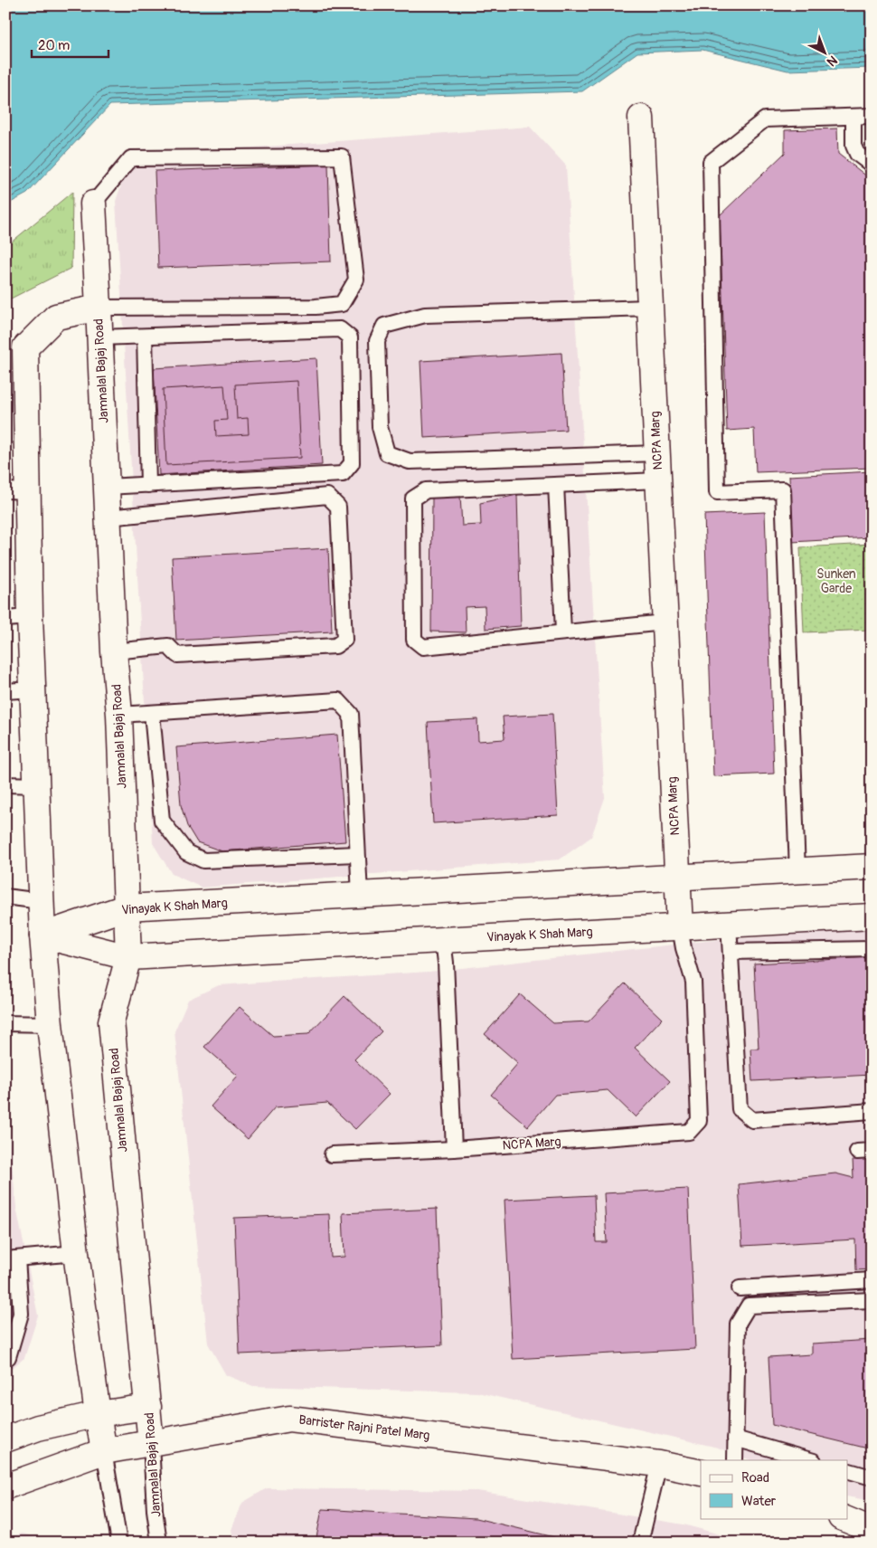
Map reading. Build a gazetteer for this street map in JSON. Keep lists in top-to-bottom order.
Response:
{
  "streets": {
    "street": [
      "Jamnalal Bajaj Road",
      "NCPA Marg",
      "Vinayak K Shah Marg",
      "Barrister Rajni Patel Marg"
    ]
  },
  "crossings": [
    ["Jamnalal Bajaj Road", "Vinayak K Shah Marg"],
    ["Jamnalal Bajaj Road", "Barrister Rajni Patel Marg"],
    ["NCPA Marg", "Vinayak K Shah Marg"]
  ],
  "parks": ["Sunken Garde"],
  "legend": ["Road", "Water"],
  "scale_bar": "20 m",
  "north": "bottom right"
}
